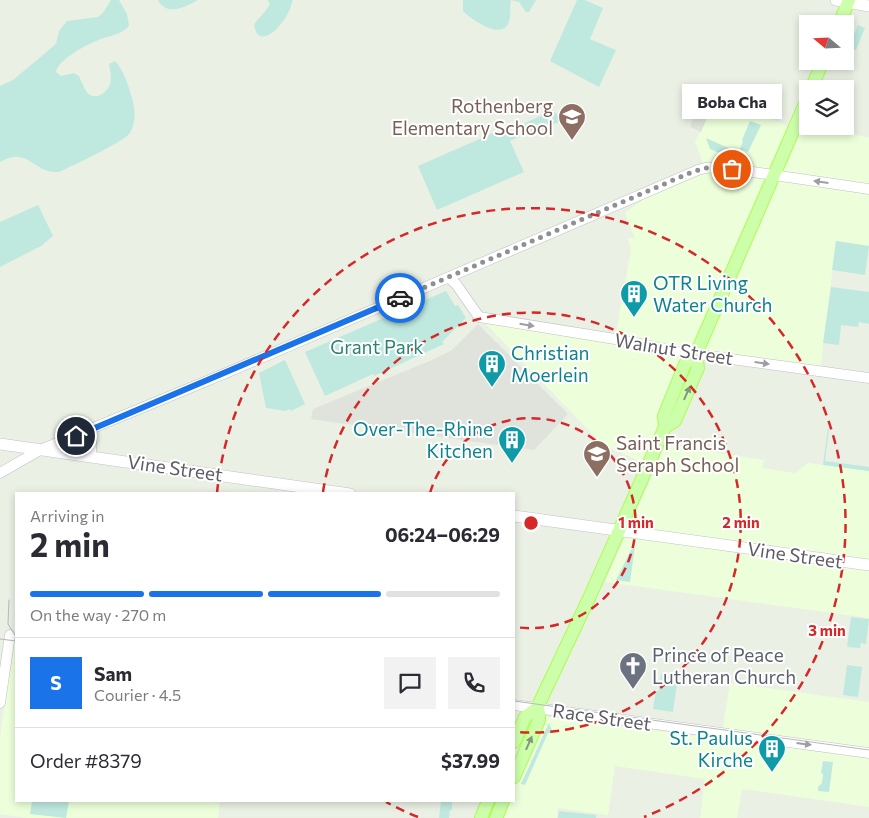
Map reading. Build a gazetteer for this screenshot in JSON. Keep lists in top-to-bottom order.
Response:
{
  "streets": {
    "main road": ["Vine Street"],
    "street": ["Walnut Street", "Race Street"]
  },
  "one_way": ["Walnut Street", "Race Street"],
  "parks": ["Grant Park"],
  "places": {
    "school or university": ["Rothenberg Elementary School", "Saint Francis Seraph School"],
    "other": ["Boba Cha"],
    "building": [
      "OTR Living Water Church",
      "Christian Moerlein",
      "Over-The-Rhine Kitchen",
      "St. Paulus Kirche"
    ],
    "church": ["Prince of Peace Lutheran Church"]
  },
  "north": "left",
  "page": {
    "bubble": "Boba Cha",
    "heading": ["2 min", "Arriving in", "06:24–06:29"],
    "panel": [
      "Sam",
      "Courier · 4.5",
      "Order #8379",
      "$37.99"
    ],
    "bar": "On the way · 270 m",
    "round": "S"
  },
  "rings": ["1 min", "2 min", "3 min"]
}
